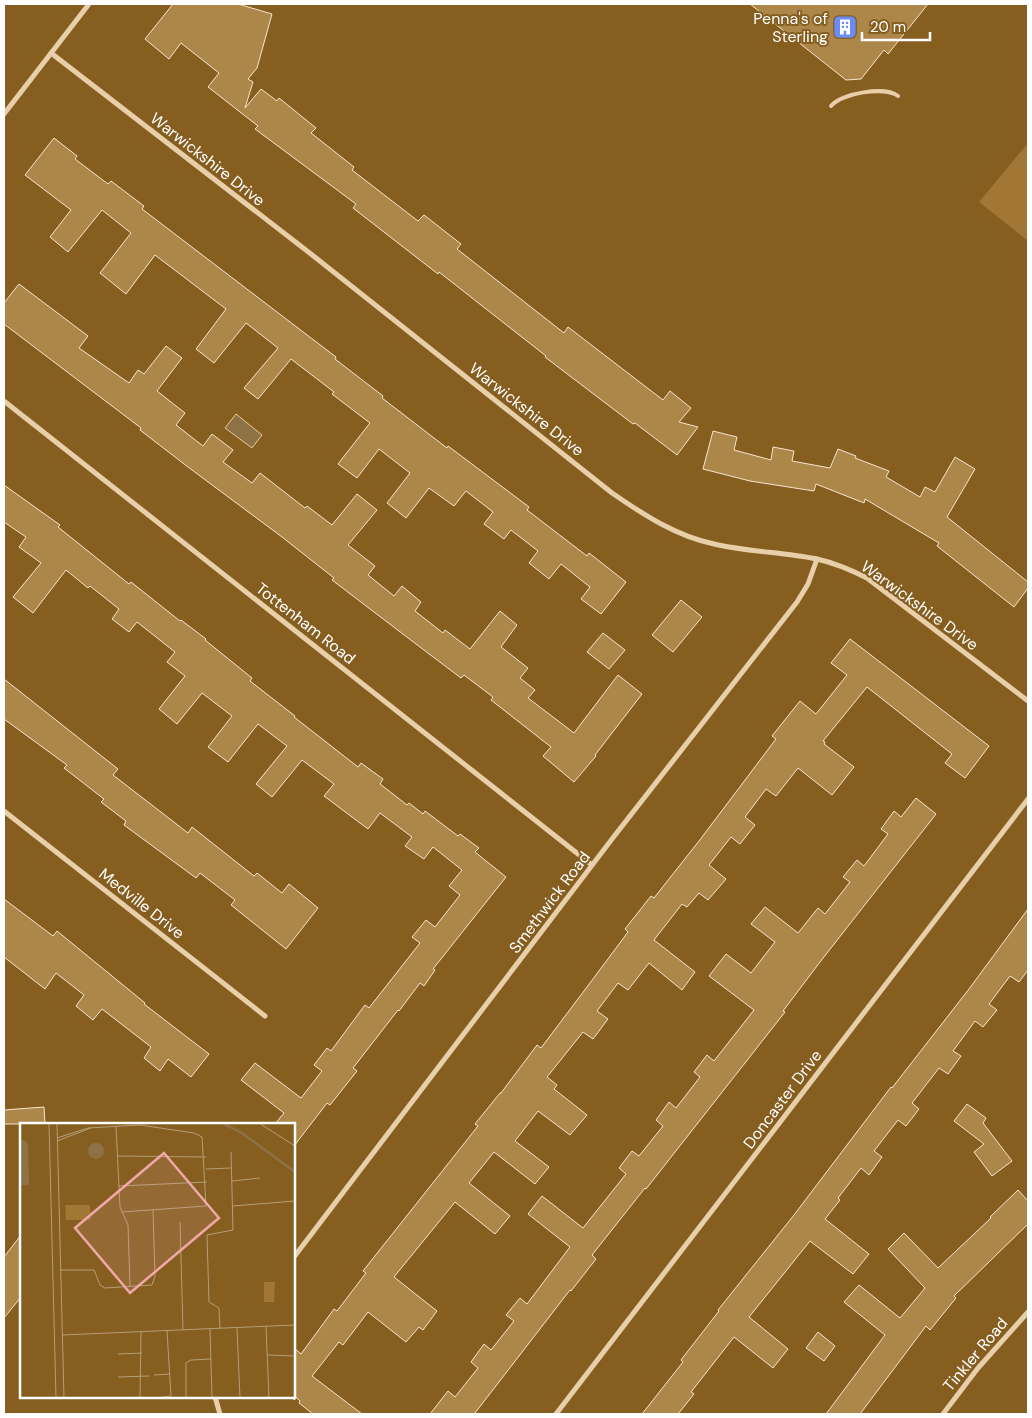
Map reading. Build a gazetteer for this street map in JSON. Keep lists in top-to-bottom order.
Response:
{
  "streets": {
    "street": [
      "Warwickshire Drive",
      "Tottenham Road",
      "Smethwick Road",
      "Medville Drive",
      "Doncaster Drive",
      "Tinkler Road"
    ]
  },
  "crossings": [
    ["Warwickshire Drive", "Smethwick Road"],
    ["Tottenham Road", "Smethwick Road"]
  ],
  "places": {
    "building": ["Penna's of Sterling"]
  },
  "scale_bar": "20 m"
}
